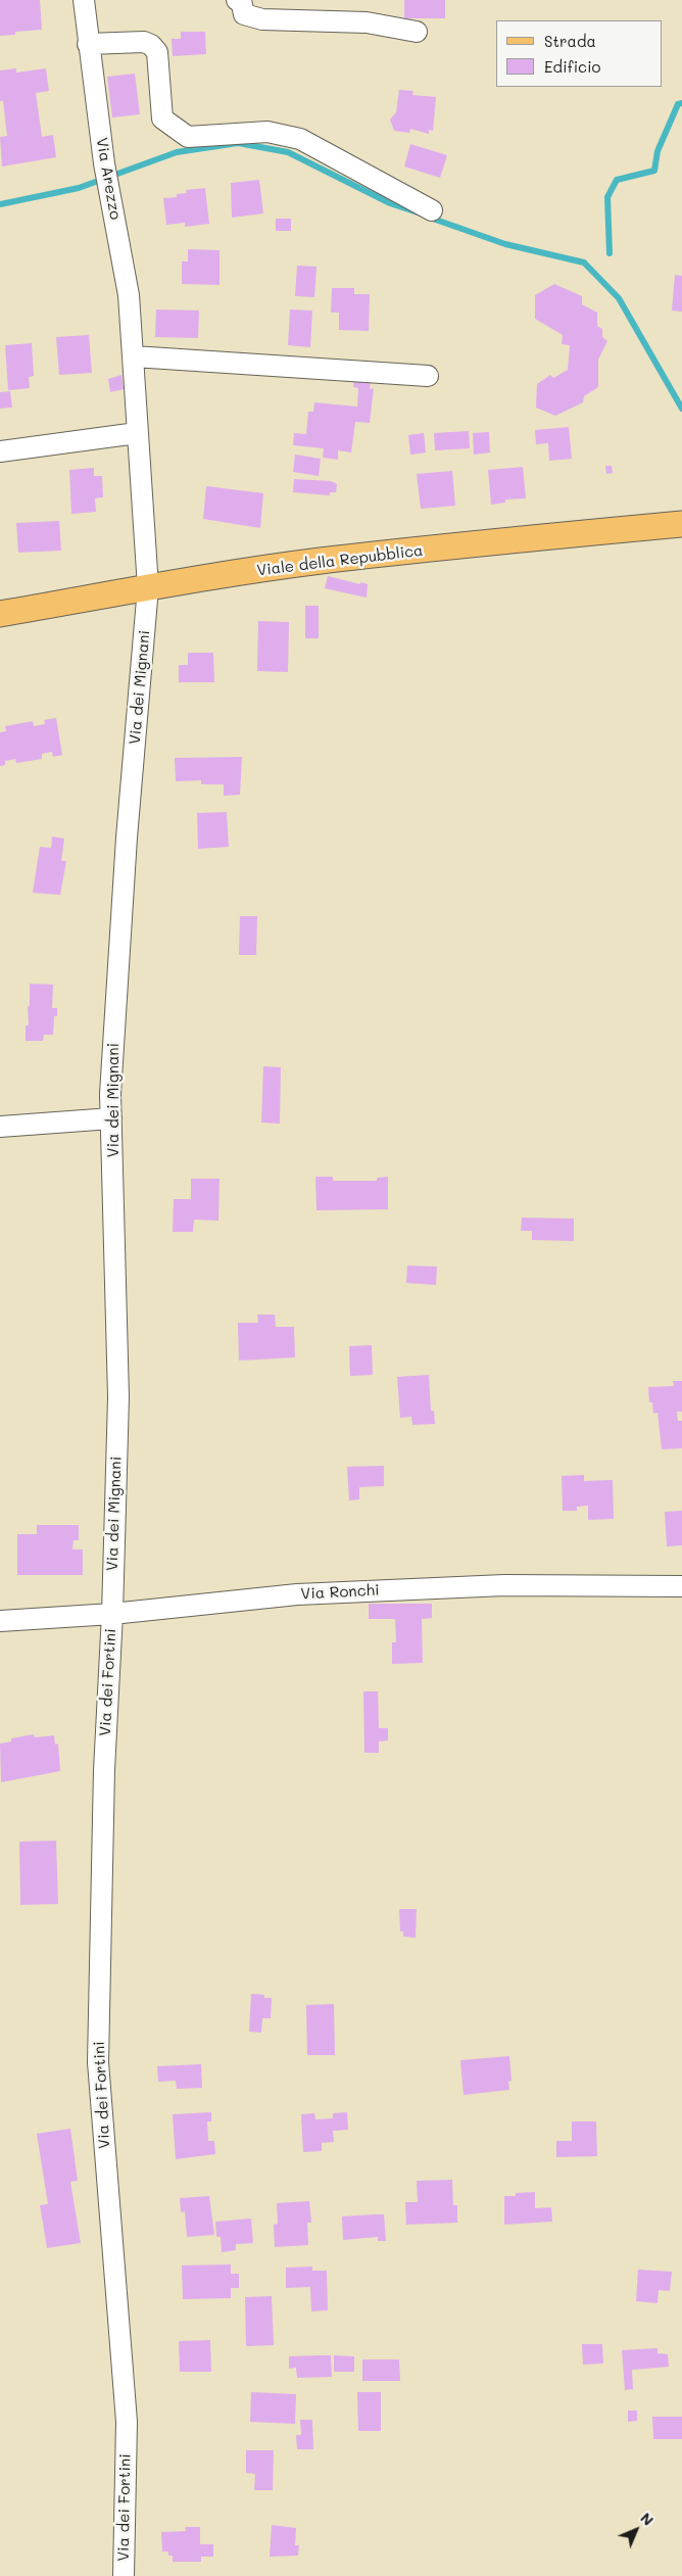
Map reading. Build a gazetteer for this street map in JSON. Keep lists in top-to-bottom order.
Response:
{
  "streets": {
    "main road": ["Viale della Repubblica"],
    "street": [
      "Via Arezzo",
      "Via dei Mignani",
      "Via Ronchi",
      "Via dei Fortini"
    ]
  },
  "crossings": [
    ["Via Arezzo", "Viale della Repubblica"],
    ["Via Arezzo", "Via dei Mignani"],
    ["Viale della Repubblica", "Via dei Mignani"],
    ["Via dei Mignani", "Via Ronchi"],
    ["Via dei Mignani", "Via dei Fortini"],
    ["Via Ronchi", "Via dei Fortini"]
  ],
  "legend": ["Strada", "Edificio"],
  "north": "top right"
}
